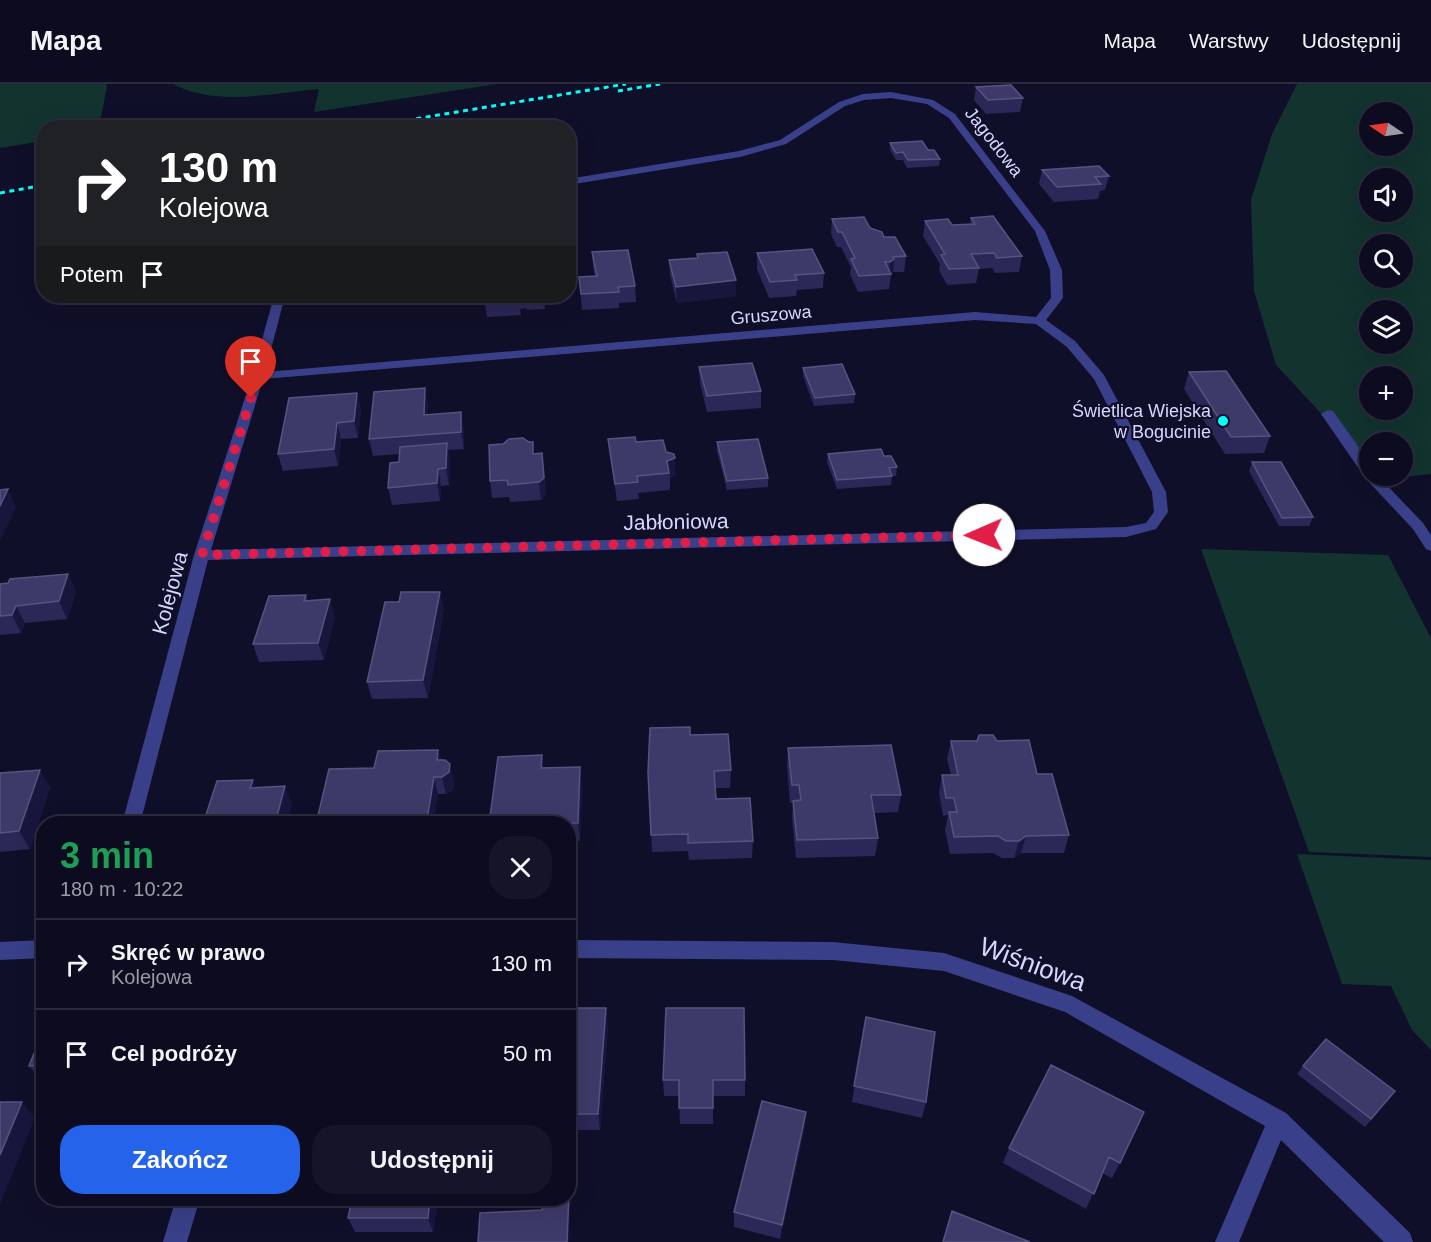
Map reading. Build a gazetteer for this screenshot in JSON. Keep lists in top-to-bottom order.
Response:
{
  "streets": {
    "street": [
      "Jagodowa",
      "Gruszowa",
      "Jabłoniowa",
      "Kolejowa",
      "Wiśniowa"
    ]
  },
  "crossings": [
    ["Jagodowa", "Gruszowa"],
    ["Jagodowa", "Jabłoniowa"],
    ["Gruszowa", "Jabłoniowa"],
    ["Gruszowa", "Kolejowa"],
    ["Jabłoniowa", "Kolejowa"]
  ],
  "places": ["Świetlica Wiejska w Bogucinie"],
  "north": "left",
  "page": {
    "header": "Mapa",
    "nav": ["Mapa", "Warstwy", "Udostępnij"],
    "map_buttons": ["+", "−"],
    "turn": ["130 m", "Kolejowa"],
    "then": "Potem",
    "heading": ["3 min", "180 m · 10:22"],
    "list": [
      {
        "name": "Skręć w prawo",
        "note": "Kolejowa",
        "value": "130 m"
      },
      {
        "name": "Cel podróży",
        "value": "50 m"
      }
    ],
    "buttons": ["Zakończ", "Udostępnij"]
  }
}
